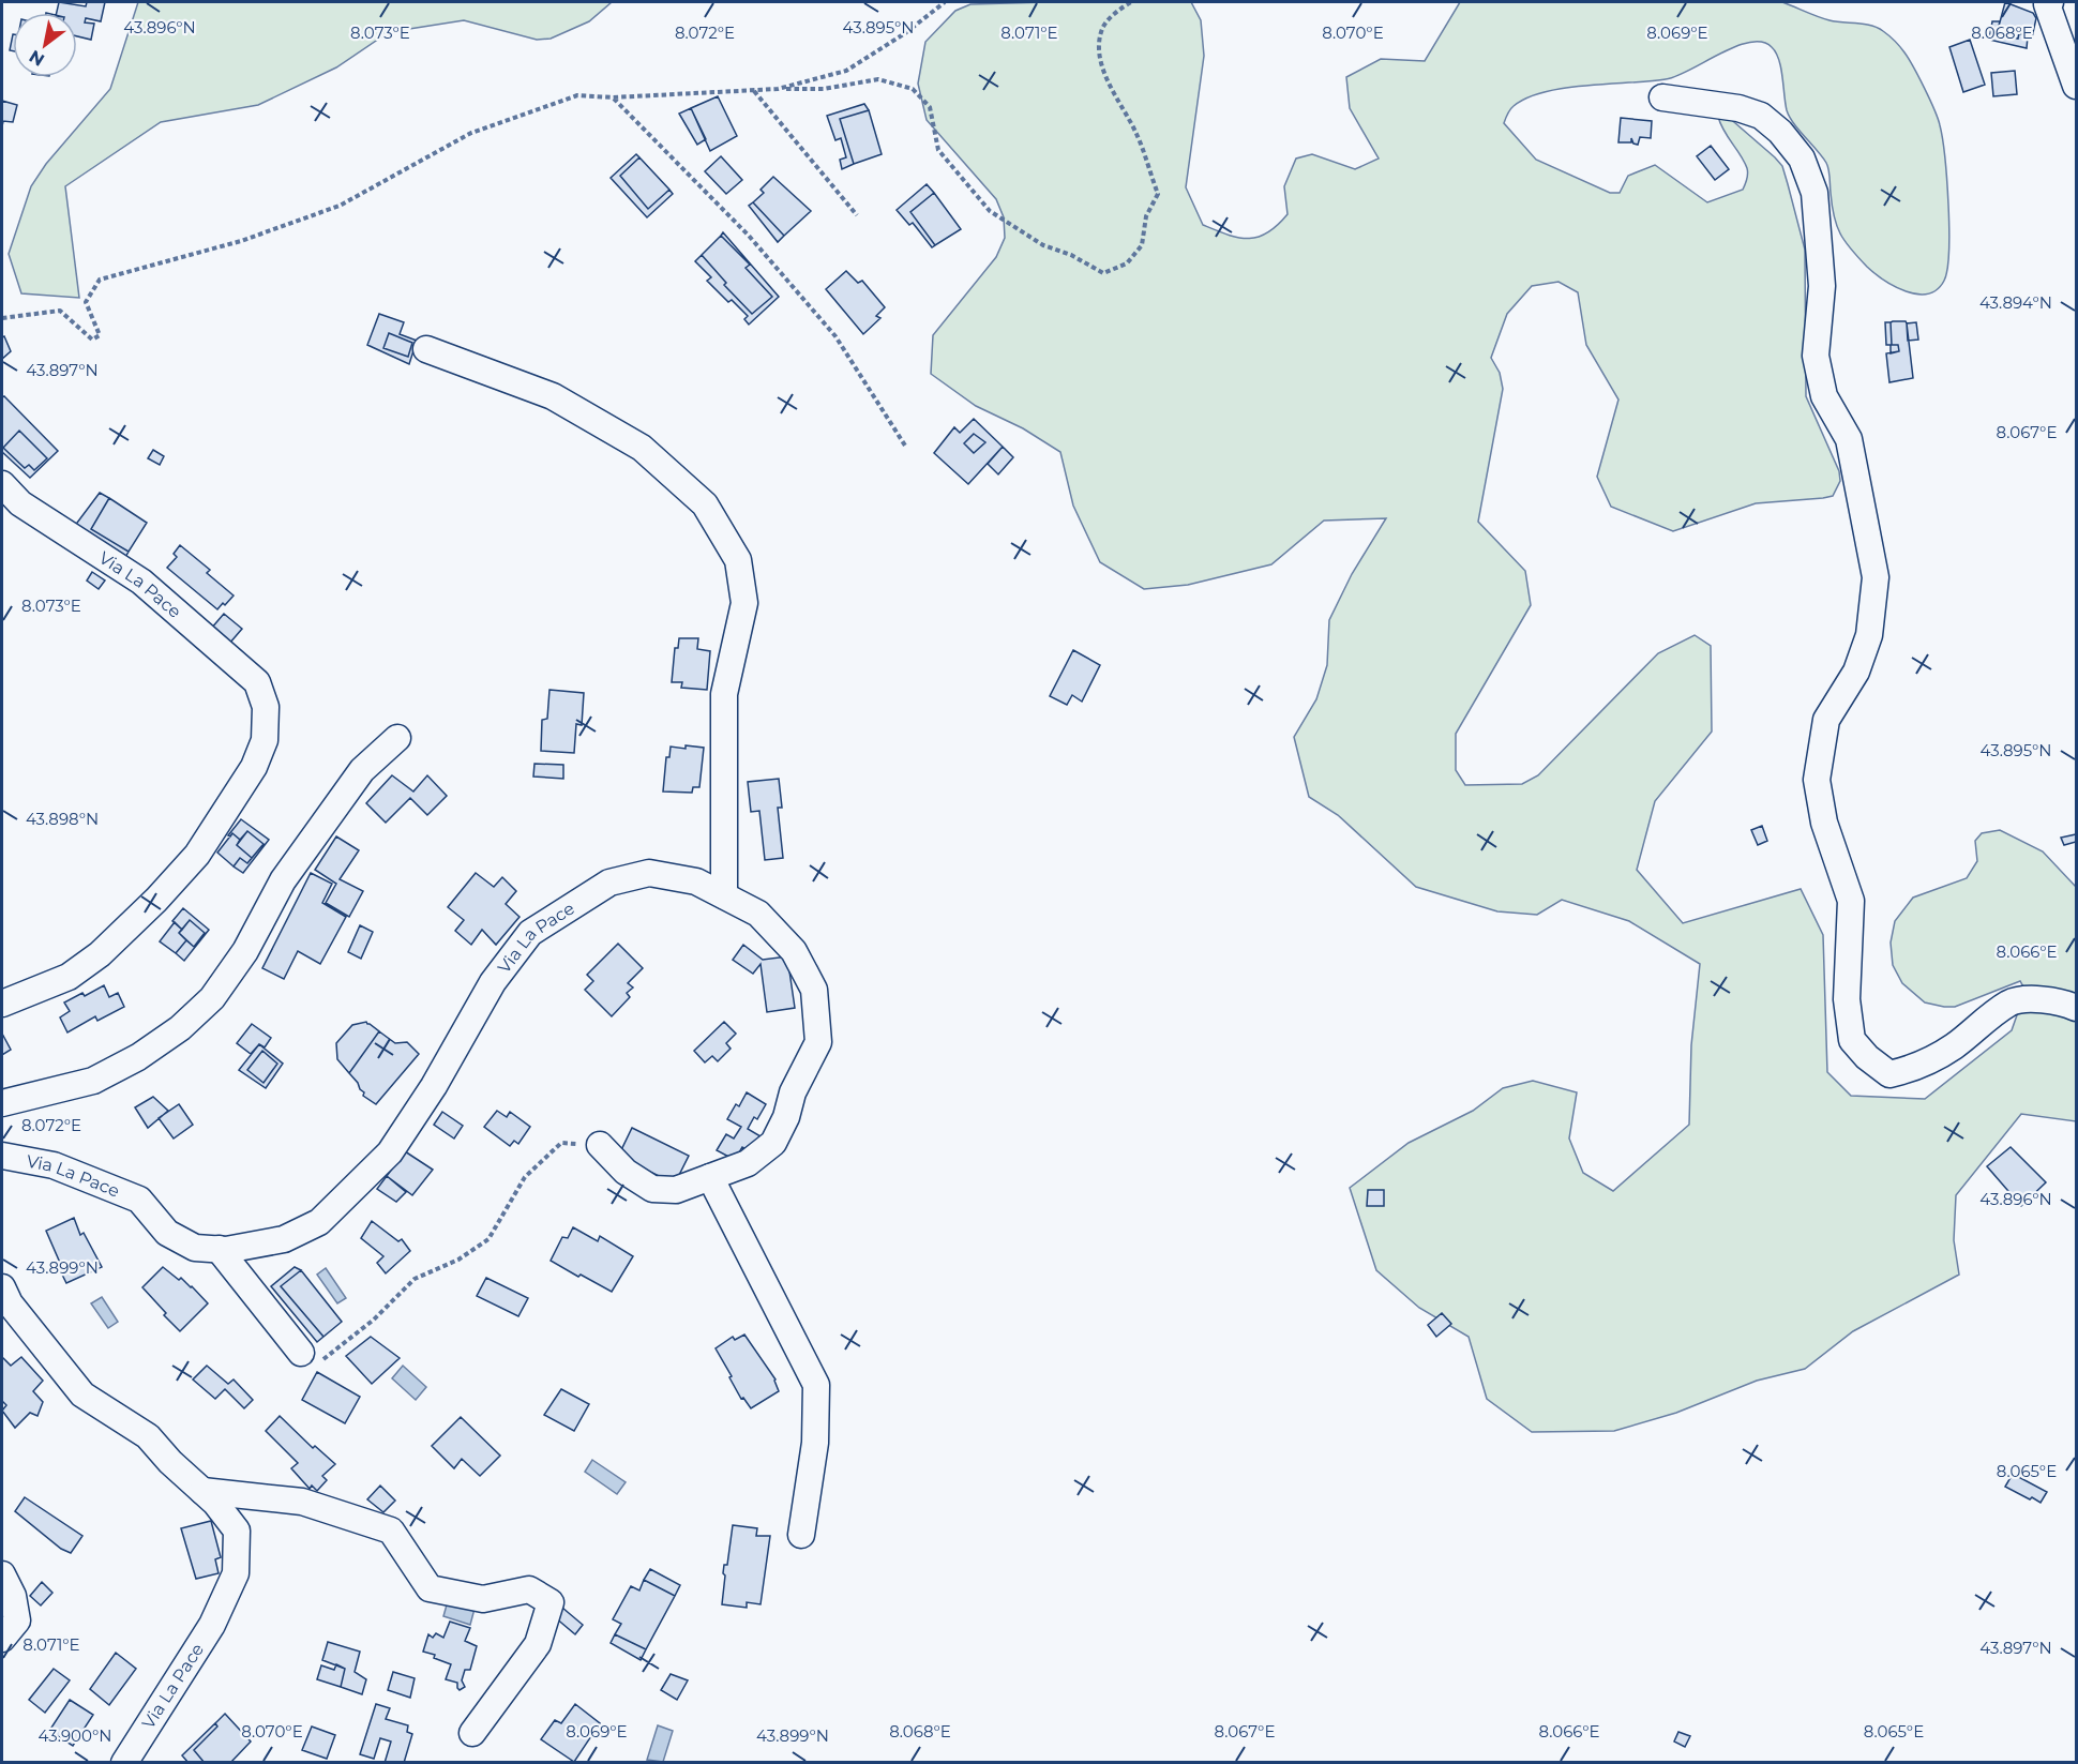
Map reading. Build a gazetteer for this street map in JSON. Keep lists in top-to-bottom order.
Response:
{
  "streets": {
    "street": ["Via La Pace"]
  },
  "north": "bottom left",
  "coordinates": [
    "43.896°N",
    "43.895°N",
    "8.073°E",
    "8.072°E",
    "8.071°E",
    "8.070°E",
    "8.069°E",
    "8.068°E",
    "43.894°N",
    "43.897°N",
    "8.067°E",
    "43.898°N",
    "8.066°E",
    "43.899°N",
    "8.065°E",
    "43.900°N"
  ]
}
